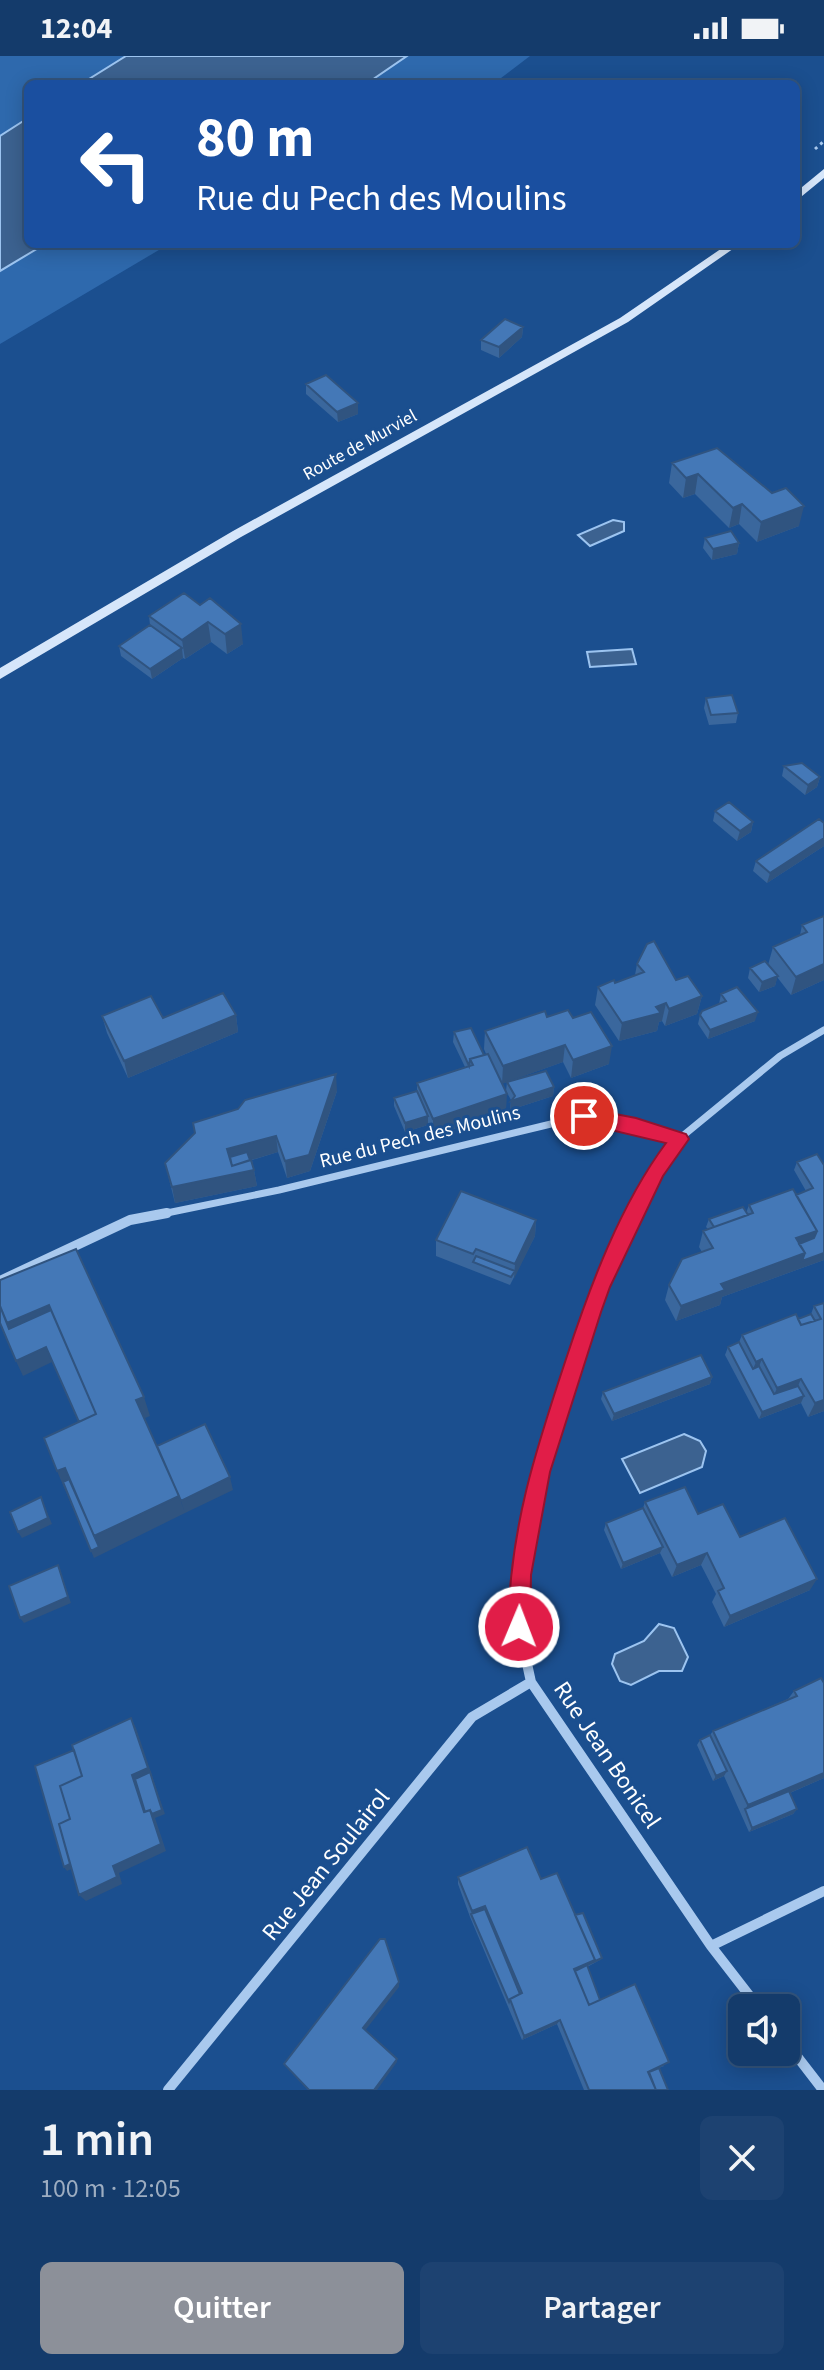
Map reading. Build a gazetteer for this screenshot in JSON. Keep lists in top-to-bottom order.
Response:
{
  "streets": {
    "main road": ["Route de Murviel"],
    "street": ["Rue du Pech des Moulins", "Rue Jean Bonicel", "Rue Jean Soulairol"]
  },
  "crossings": [
    ["Rue du Pech des Moulins", "Rue Jean Bonicel"],
    ["Rue Jean Bonicel", "Rue Jean Soulairol"]
  ],
  "page": {
    "status": "12:04",
    "turn": ["80 m", "Rue du Pech des Moulins"],
    "heading": ["1 min", "100 m · 12:05"],
    "buttons": ["Quitter", "Partager"]
  }
}
